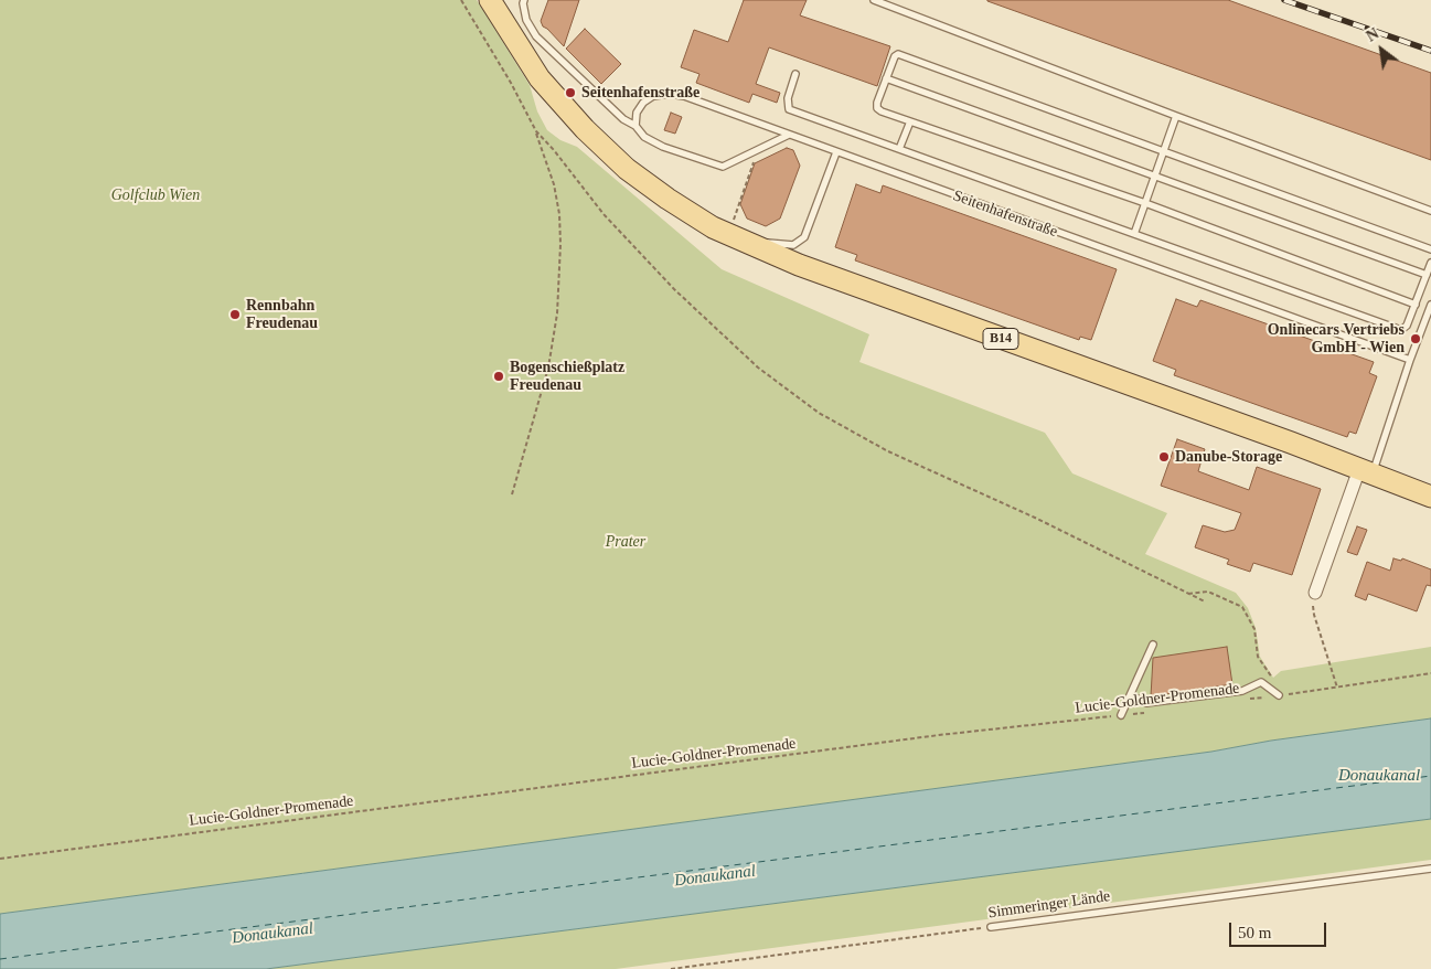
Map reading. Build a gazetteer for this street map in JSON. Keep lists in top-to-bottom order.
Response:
{
  "streets": {
    "main road": ["B14"],
    "lane": ["Seitenhafenstraße", "Simmeringer Lände"],
    "path": ["Lucie-Goldner-Promenade"]
  },
  "water": ["Donaukanal"],
  "parks": ["Golfclub Wien", "Prater"],
  "places": [
    "Seitenhafenstraße",
    "Rennbahn Freudenau",
    "Onlinecars Vertriebs GmbH - Wien",
    "Bogenschießplatz Freudenau",
    "Danube-Storage"
  ],
  "scale_bar": "50 m",
  "north": "top left"
}
